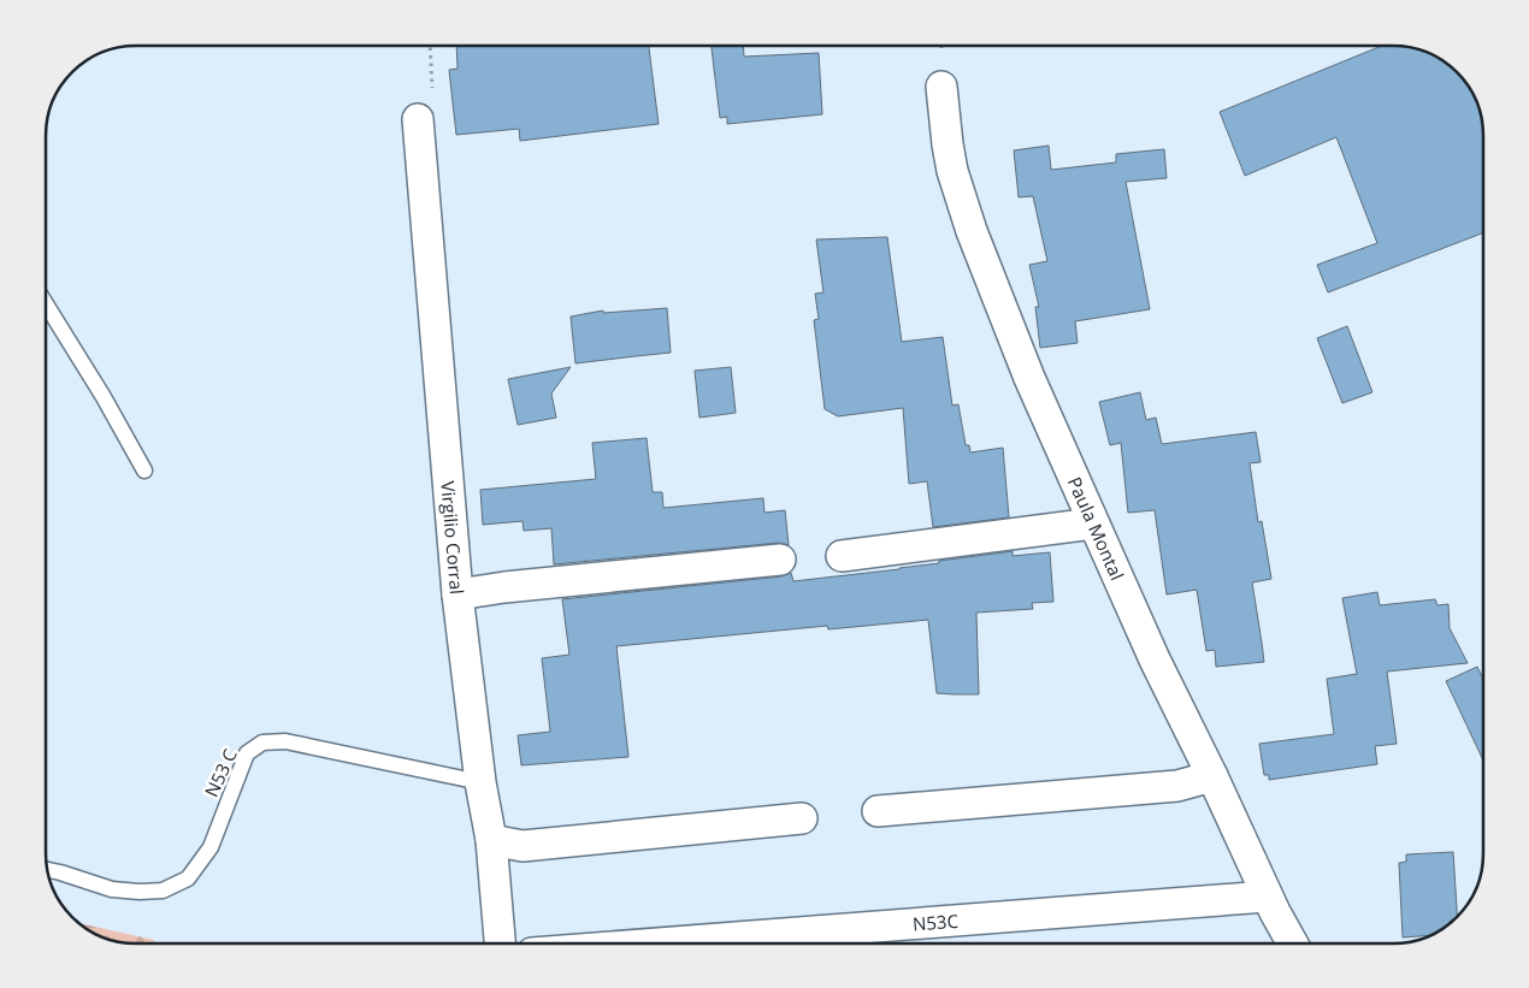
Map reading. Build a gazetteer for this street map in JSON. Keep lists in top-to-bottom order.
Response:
{
  "streets": {
    "street": ["Paula Montal", "Virgilio Corral", "N53C"],
    "lane": ["N53 C"]
  },
  "crossings": [
    ["Paula Montal", "N53C"],
    ["Virgilio Corral", "N53 C"]
  ]
}
